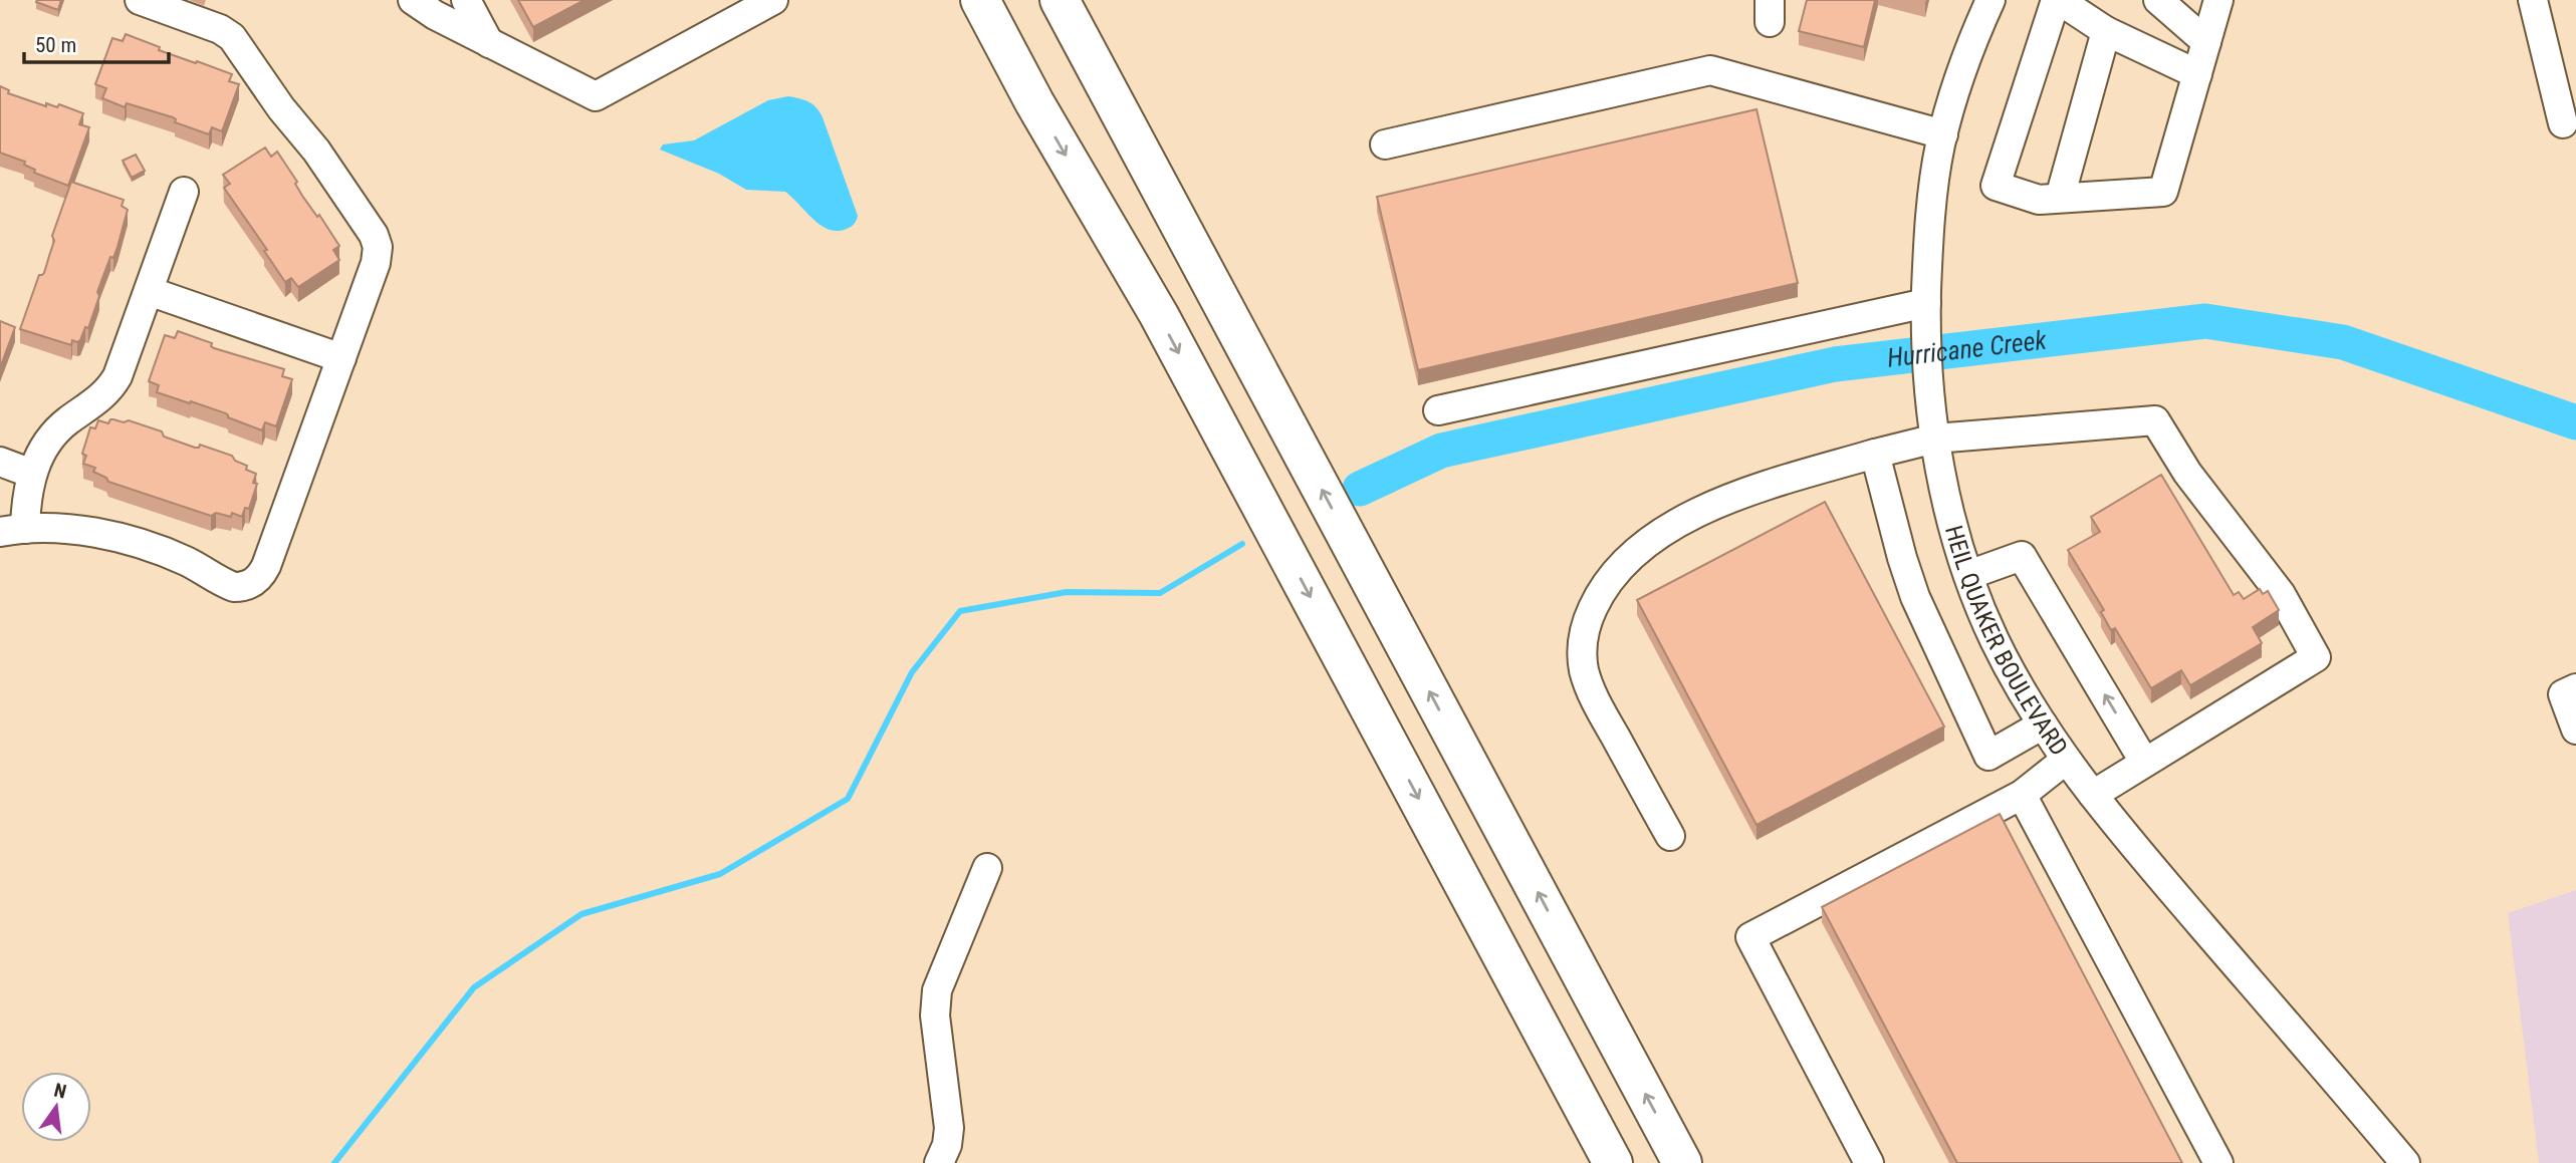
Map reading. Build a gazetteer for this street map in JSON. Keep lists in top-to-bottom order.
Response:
{
  "streets": {
    "street": ["HEIL QUAKER BOULEVARD"]
  },
  "water": ["Hurricane Creek"],
  "scale_bar": "50 m",
  "north": "top"
}
